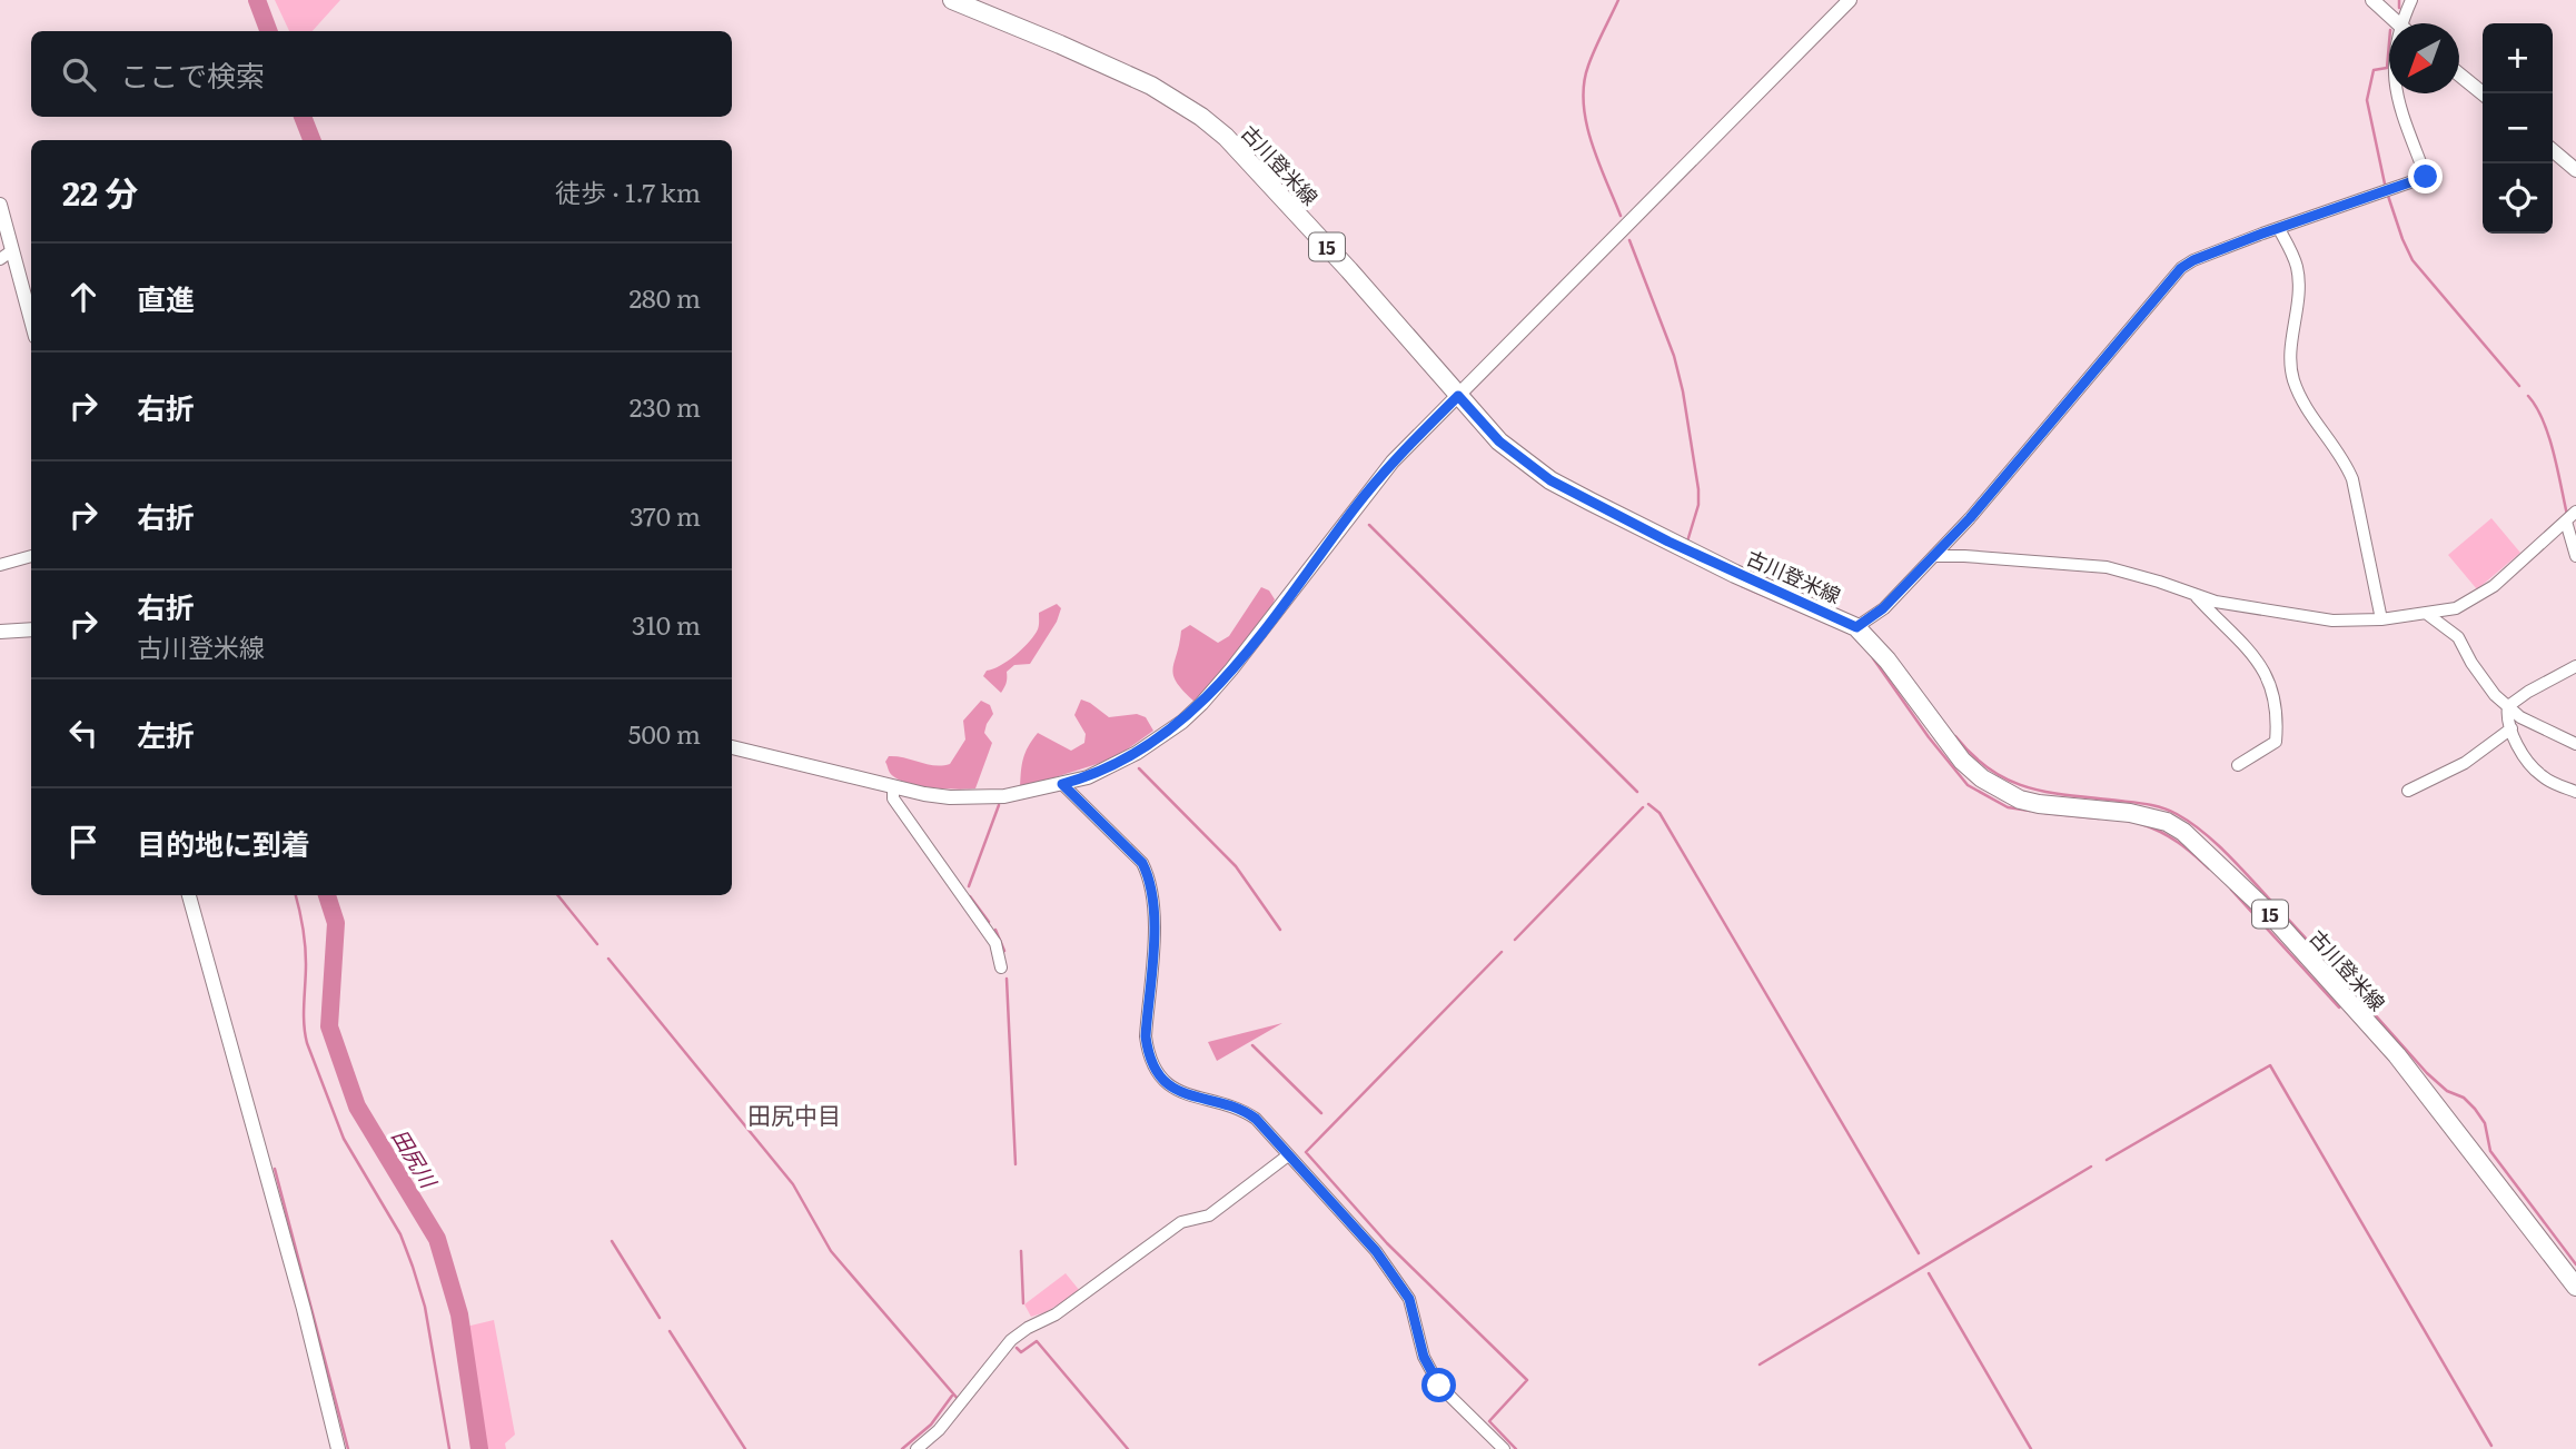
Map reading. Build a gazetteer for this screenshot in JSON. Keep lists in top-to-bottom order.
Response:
{
  "streets": {
    "main road": ["古川登米線", "15"]
  },
  "districts": ["田尻中目"],
  "water": ["田尻川"],
  "north": "bottom left",
  "page": {
    "map_buttons": ["+", "−"],
    "search": "ここで検索",
    "heading": ["22 分", "徒歩 · 1.7 km"],
    "list": [
      ["直進", "280 m"],
      ["右折", "230 m"],
      ["右折", "370 m"],
      ["右折", "古川登米線", "310 m"],
      ["左折", "500 m"],
      "目的地に到着"
    ]
  }
}
